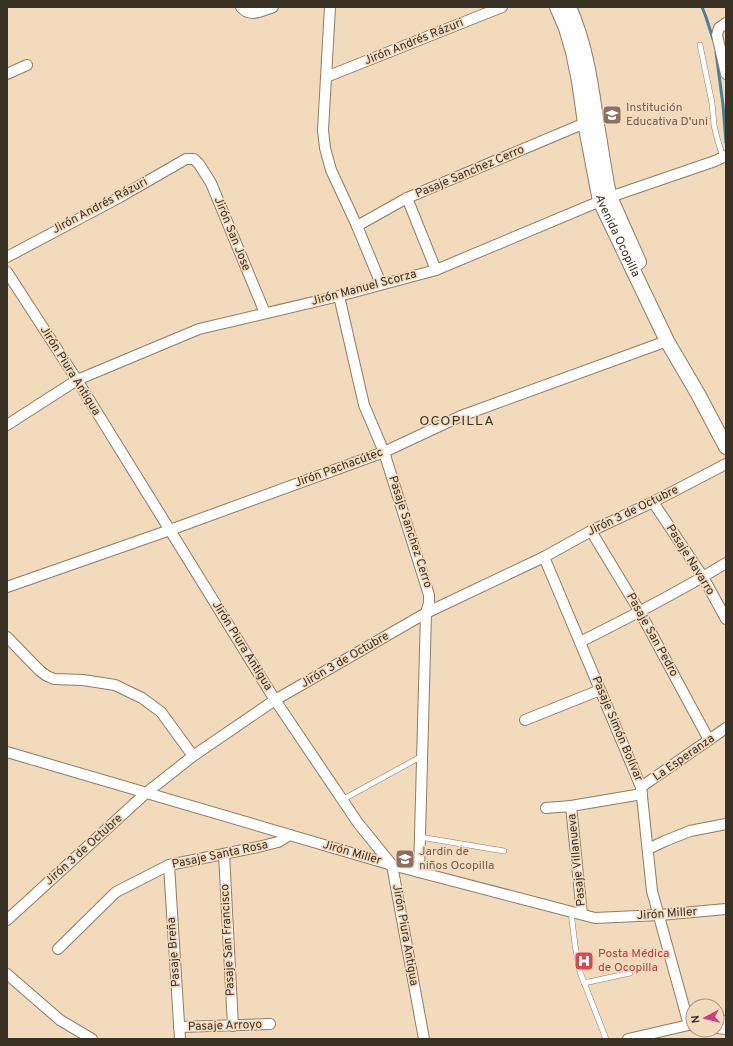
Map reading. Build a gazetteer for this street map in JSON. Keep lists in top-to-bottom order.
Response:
{
  "streets": {
    "street": [
      "Jirón Andrés Rázuri",
      "Pasaje Sanchez Cerro",
      "Jirón San Jose",
      "Avenida Ocopilla",
      "Jirón Manuel Scorza",
      "Jirón Piura Antigua",
      "Jirón Pachacútec",
      "Jirón 3 de Octubre",
      "Pasaje Navarro",
      "Pasaje San Pedro",
      "Pasaje Simón Bolívar",
      "La Esperanza",
      "Jirón Miller",
      "Pasaje Santa Rosa",
      "Pasaje Villanueva",
      "Pasaje San Francisco",
      "Pasaje Breña",
      "Pasaje Arroyo"
    ]
  },
  "crossings": [
    ["Jirón Andrés Rázuri", "Jirón San Jose"],
    ["Pasaje Sanchez Cerro", "Avenida Ocopilla"],
    ["Pasaje Sanchez Cerro", "Jirón Manuel Scorza"],
    ["Pasaje Sanchez Cerro", "Jirón Pachacútec"],
    ["Pasaje Sanchez Cerro", "Jirón 3 de Octubre"],
    ["Pasaje Sanchez Cerro", "Jirón Miller"],
    ["Jirón San Jose", "Jirón Manuel Scorza"],
    ["Avenida Ocopilla", "Jirón Manuel Scorza"],
    ["Avenida Ocopilla", "Jirón Pachacútec"],
    ["Jirón Manuel Scorza", "Jirón Piura Antigua"],
    ["Jirón Piura Antigua", "Jirón Pachacútec"],
    ["Jirón Piura Antigua", "Jirón 3 de Octubre"],
    ["Jirón Piura Antigua", "Jirón Miller"],
    ["Jirón 3 de Octubre", "Pasaje Navarro"],
    ["Jirón 3 de Octubre", "Pasaje San Pedro"],
    ["Jirón 3 de Octubre", "Pasaje Simón Bolívar"],
    ["Jirón 3 de Octubre", "Jirón Miller"],
    ["Pasaje San Pedro", "La Esperanza"],
    ["Pasaje Simón Bolívar", "La Esperanza"],
    ["Pasaje Simón Bolívar", "Jirón Miller"],
    ["Jirón Miller", "Pasaje Santa Rosa"],
    ["Jirón Miller", "Pasaje Villanueva"],
    ["Pasaje Santa Rosa", "Pasaje San Francisco"],
    ["Pasaje Santa Rosa", "Pasaje Breña"],
    ["Pasaje San Francisco", "Pasaje Arroyo"],
    ["Pasaje Breña", "Pasaje Arroyo"]
  ],
  "districts": ["OCOPILLA"],
  "places": {
    "school or university": ["Institución Educativa D'uni", "Jardin de niños Ocopilla"],
    "hospital": ["Posta Médica de Ocopilla"]
  },
  "north": "left"
}
